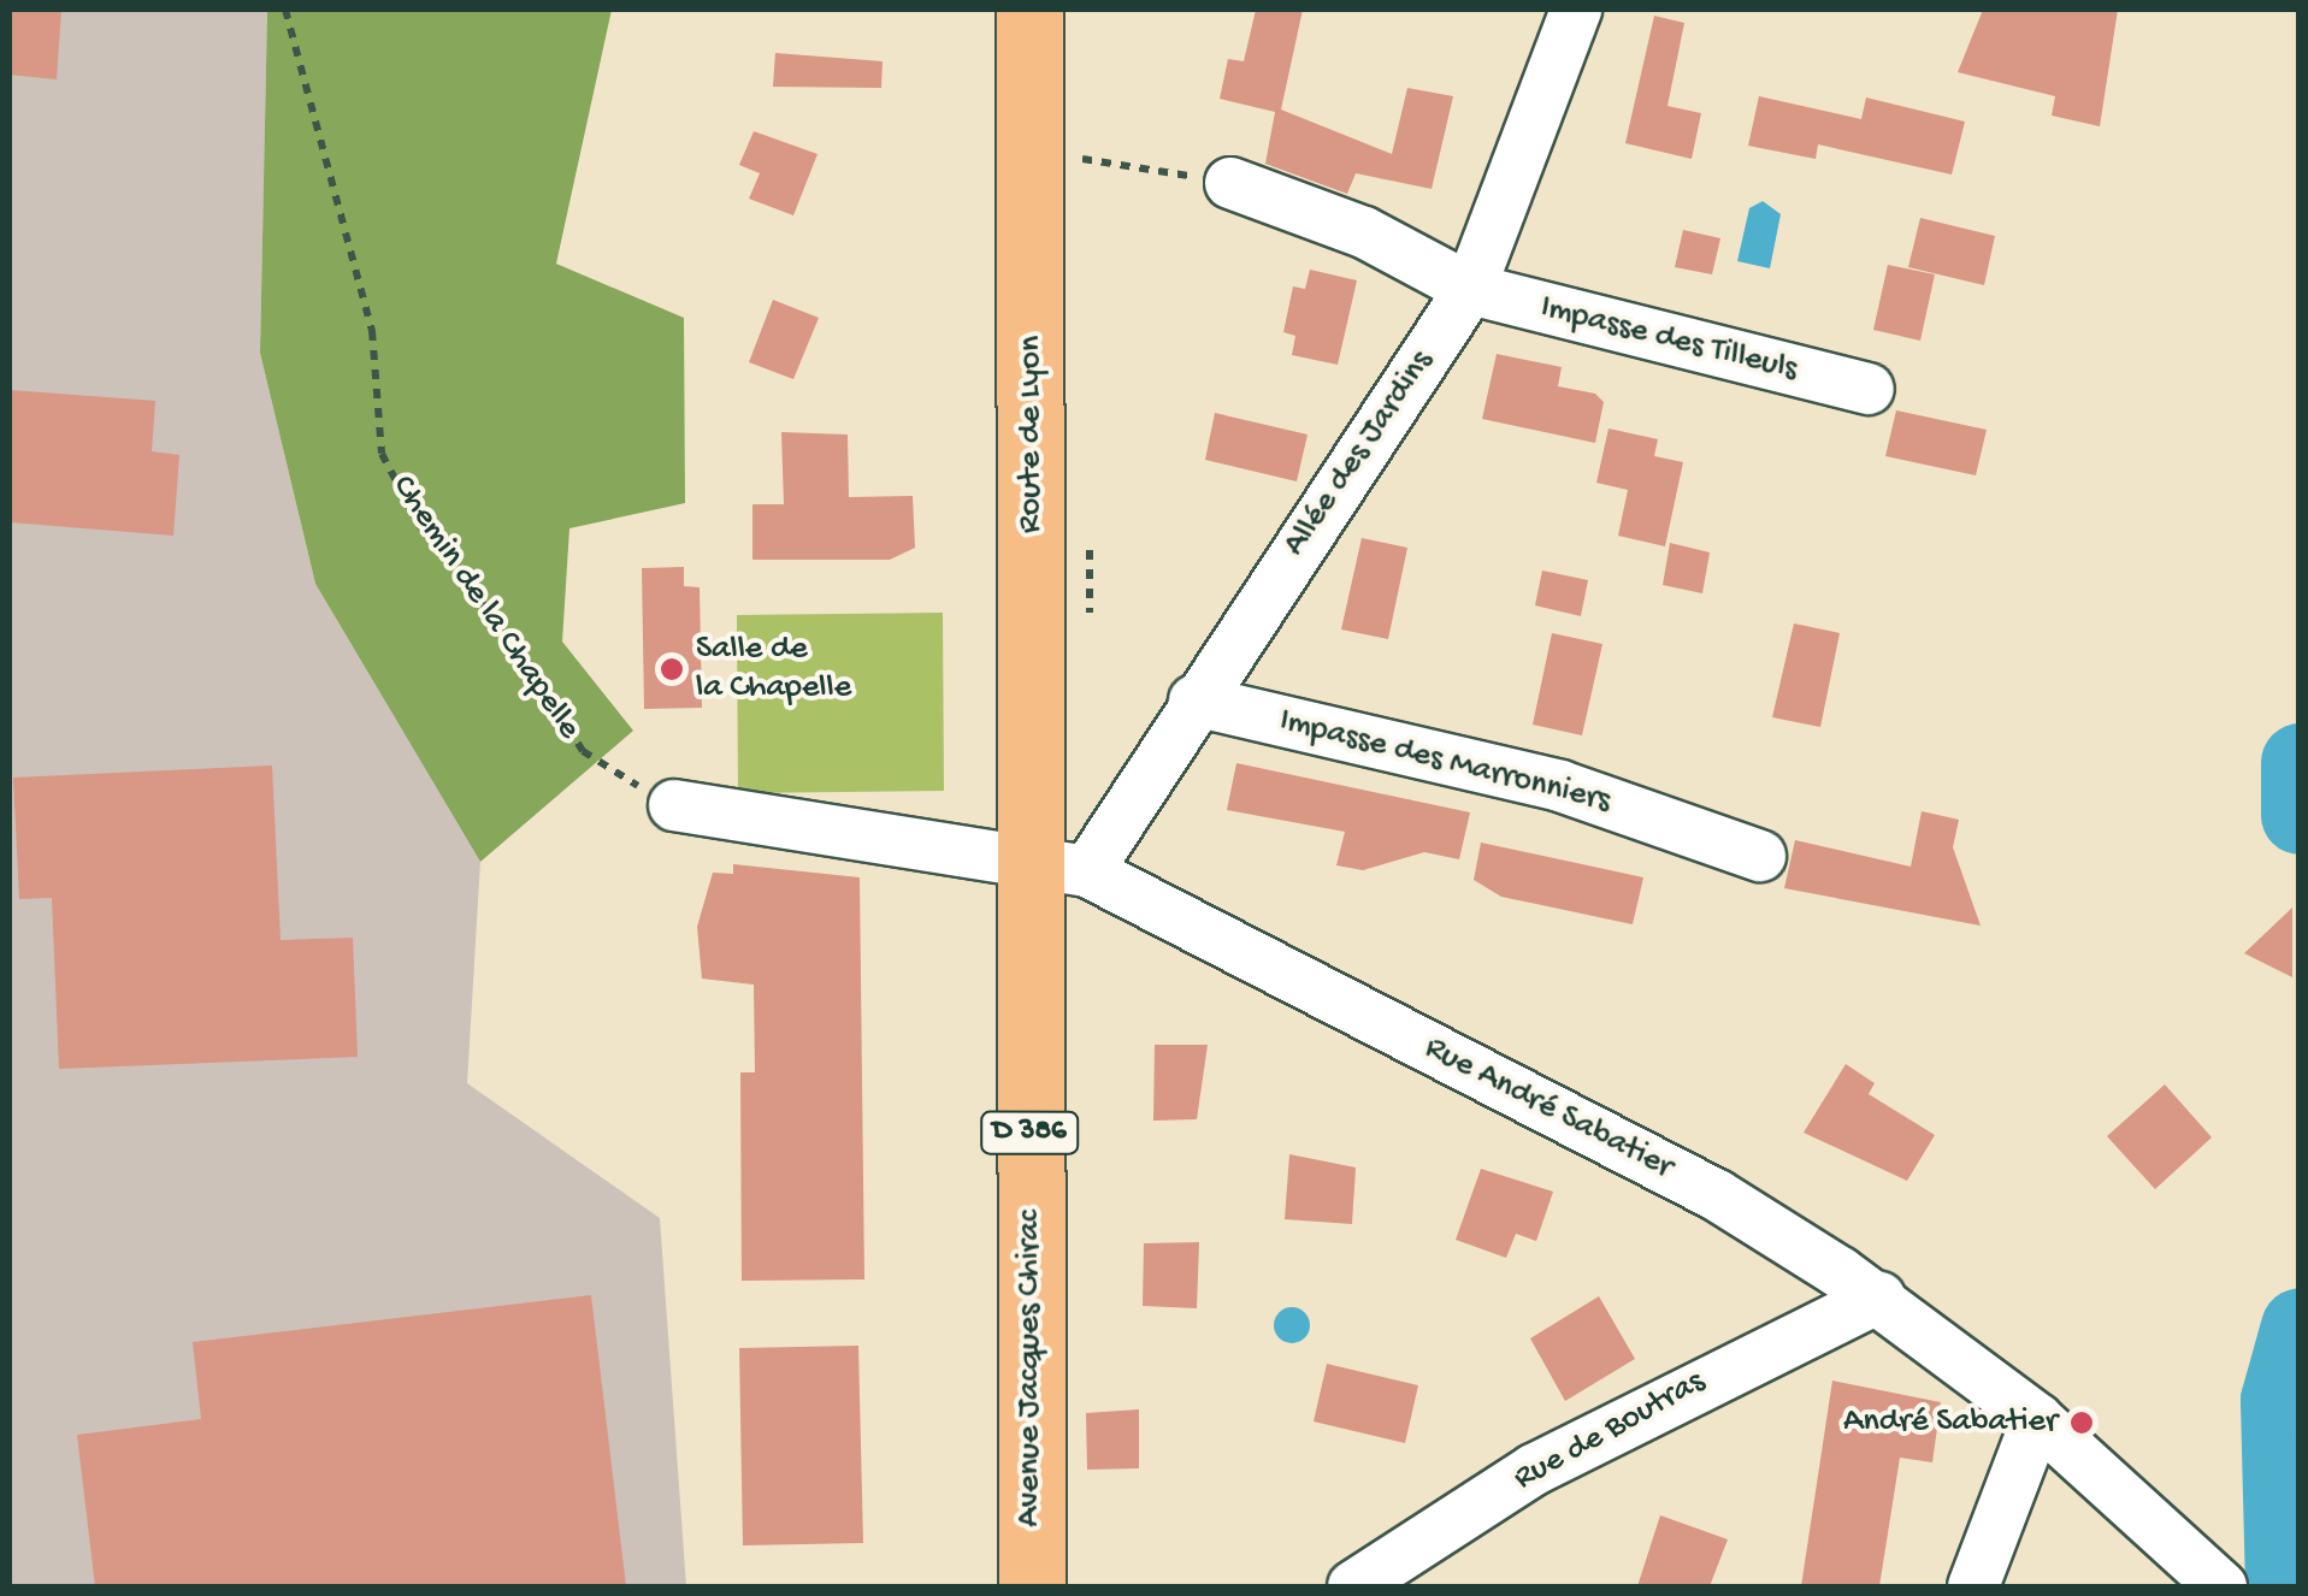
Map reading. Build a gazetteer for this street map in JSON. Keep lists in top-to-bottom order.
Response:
{
  "streets": {
    "main road": ["Route de Lyon", "D 386", "Avenue Jacques Chirac"],
    "street": [
      "Impasse des Tilleuls",
      "Allée des Jardins",
      "Impasse des Marronniers",
      "Rue André Sabatier",
      "Rue de Boutras"
    ],
    "path": ["Chemin de la Chapelle"]
  },
  "crossings": [
    ["Impasse des Tilleuls", "Allée des Jardins"],
    ["Route de Lyon", "Allée des Jardins"],
    ["Route de Lyon", "Rue André Sabatier"],
    ["Route de Lyon", "Avenue Jacques Chirac"],
    ["Allée des Jardins", "Impasse des Marronniers"],
    ["Allée des Jardins", "Rue André Sabatier"],
    ["Allée des Jardins", "Avenue Jacques Chirac"],
    ["Rue André Sabatier", "Avenue Jacques Chirac"],
    ["Rue André Sabatier", "Rue de Boutras"]
  ],
  "places": ["Salle de la Chapelle", "André Sabatier"]
}
